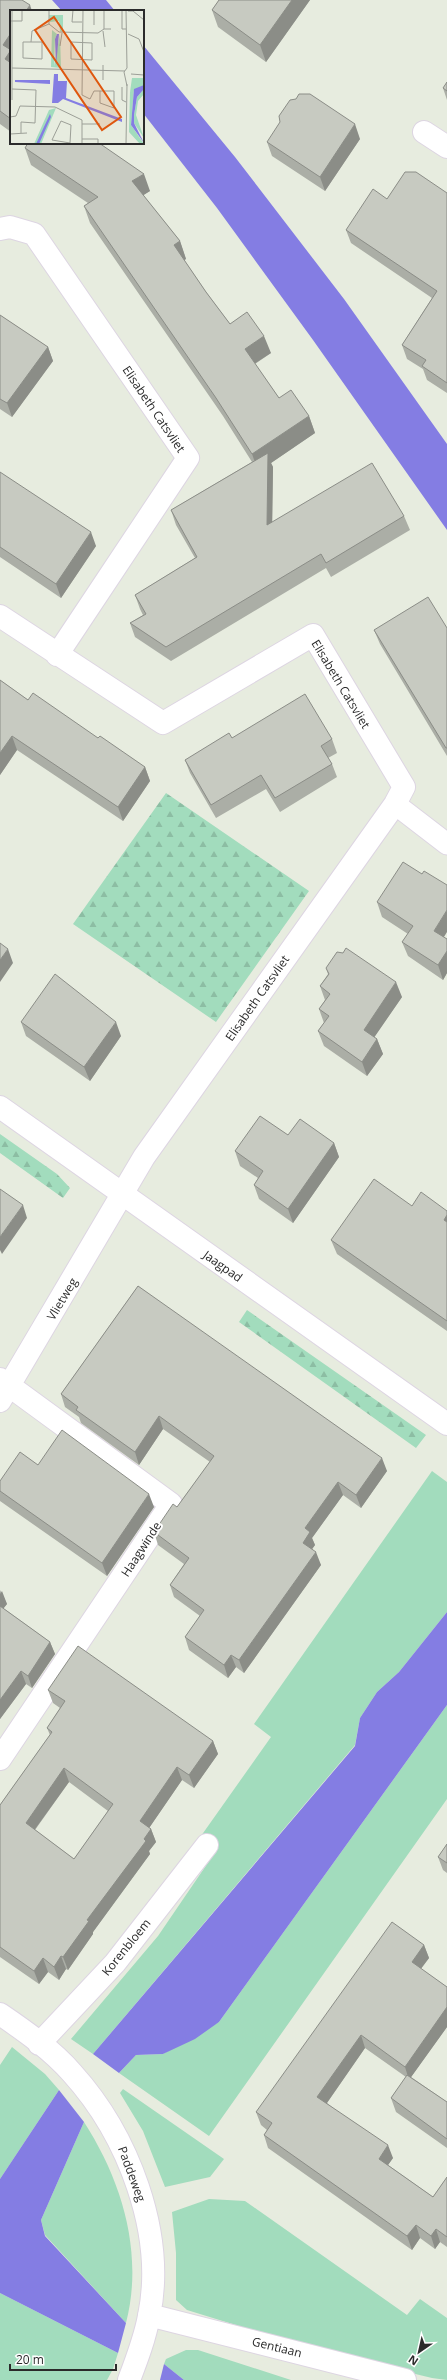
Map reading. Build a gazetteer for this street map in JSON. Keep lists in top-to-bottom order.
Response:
{
  "streets": {
    "street": [
      "Elisabeth Catsvliet",
      "Jaagpad",
      "Vlietweg",
      "Haagwinde",
      "Korenbloem",
      "Paddeweg",
      "Gentiaan"
    ]
  },
  "crossings": [
    ["Elisabeth Catsvliet", "Jaagpad"],
    ["Elisabeth Catsvliet", "Vlietweg"],
    ["Jaagpad", "Vlietweg"],
    ["Vlietweg", "Haagwinde"],
    ["Korenbloem", "Paddeweg"],
    ["Paddeweg", "Gentiaan"]
  ],
  "scale_bar": "20 m",
  "north": "bottom left"
}
